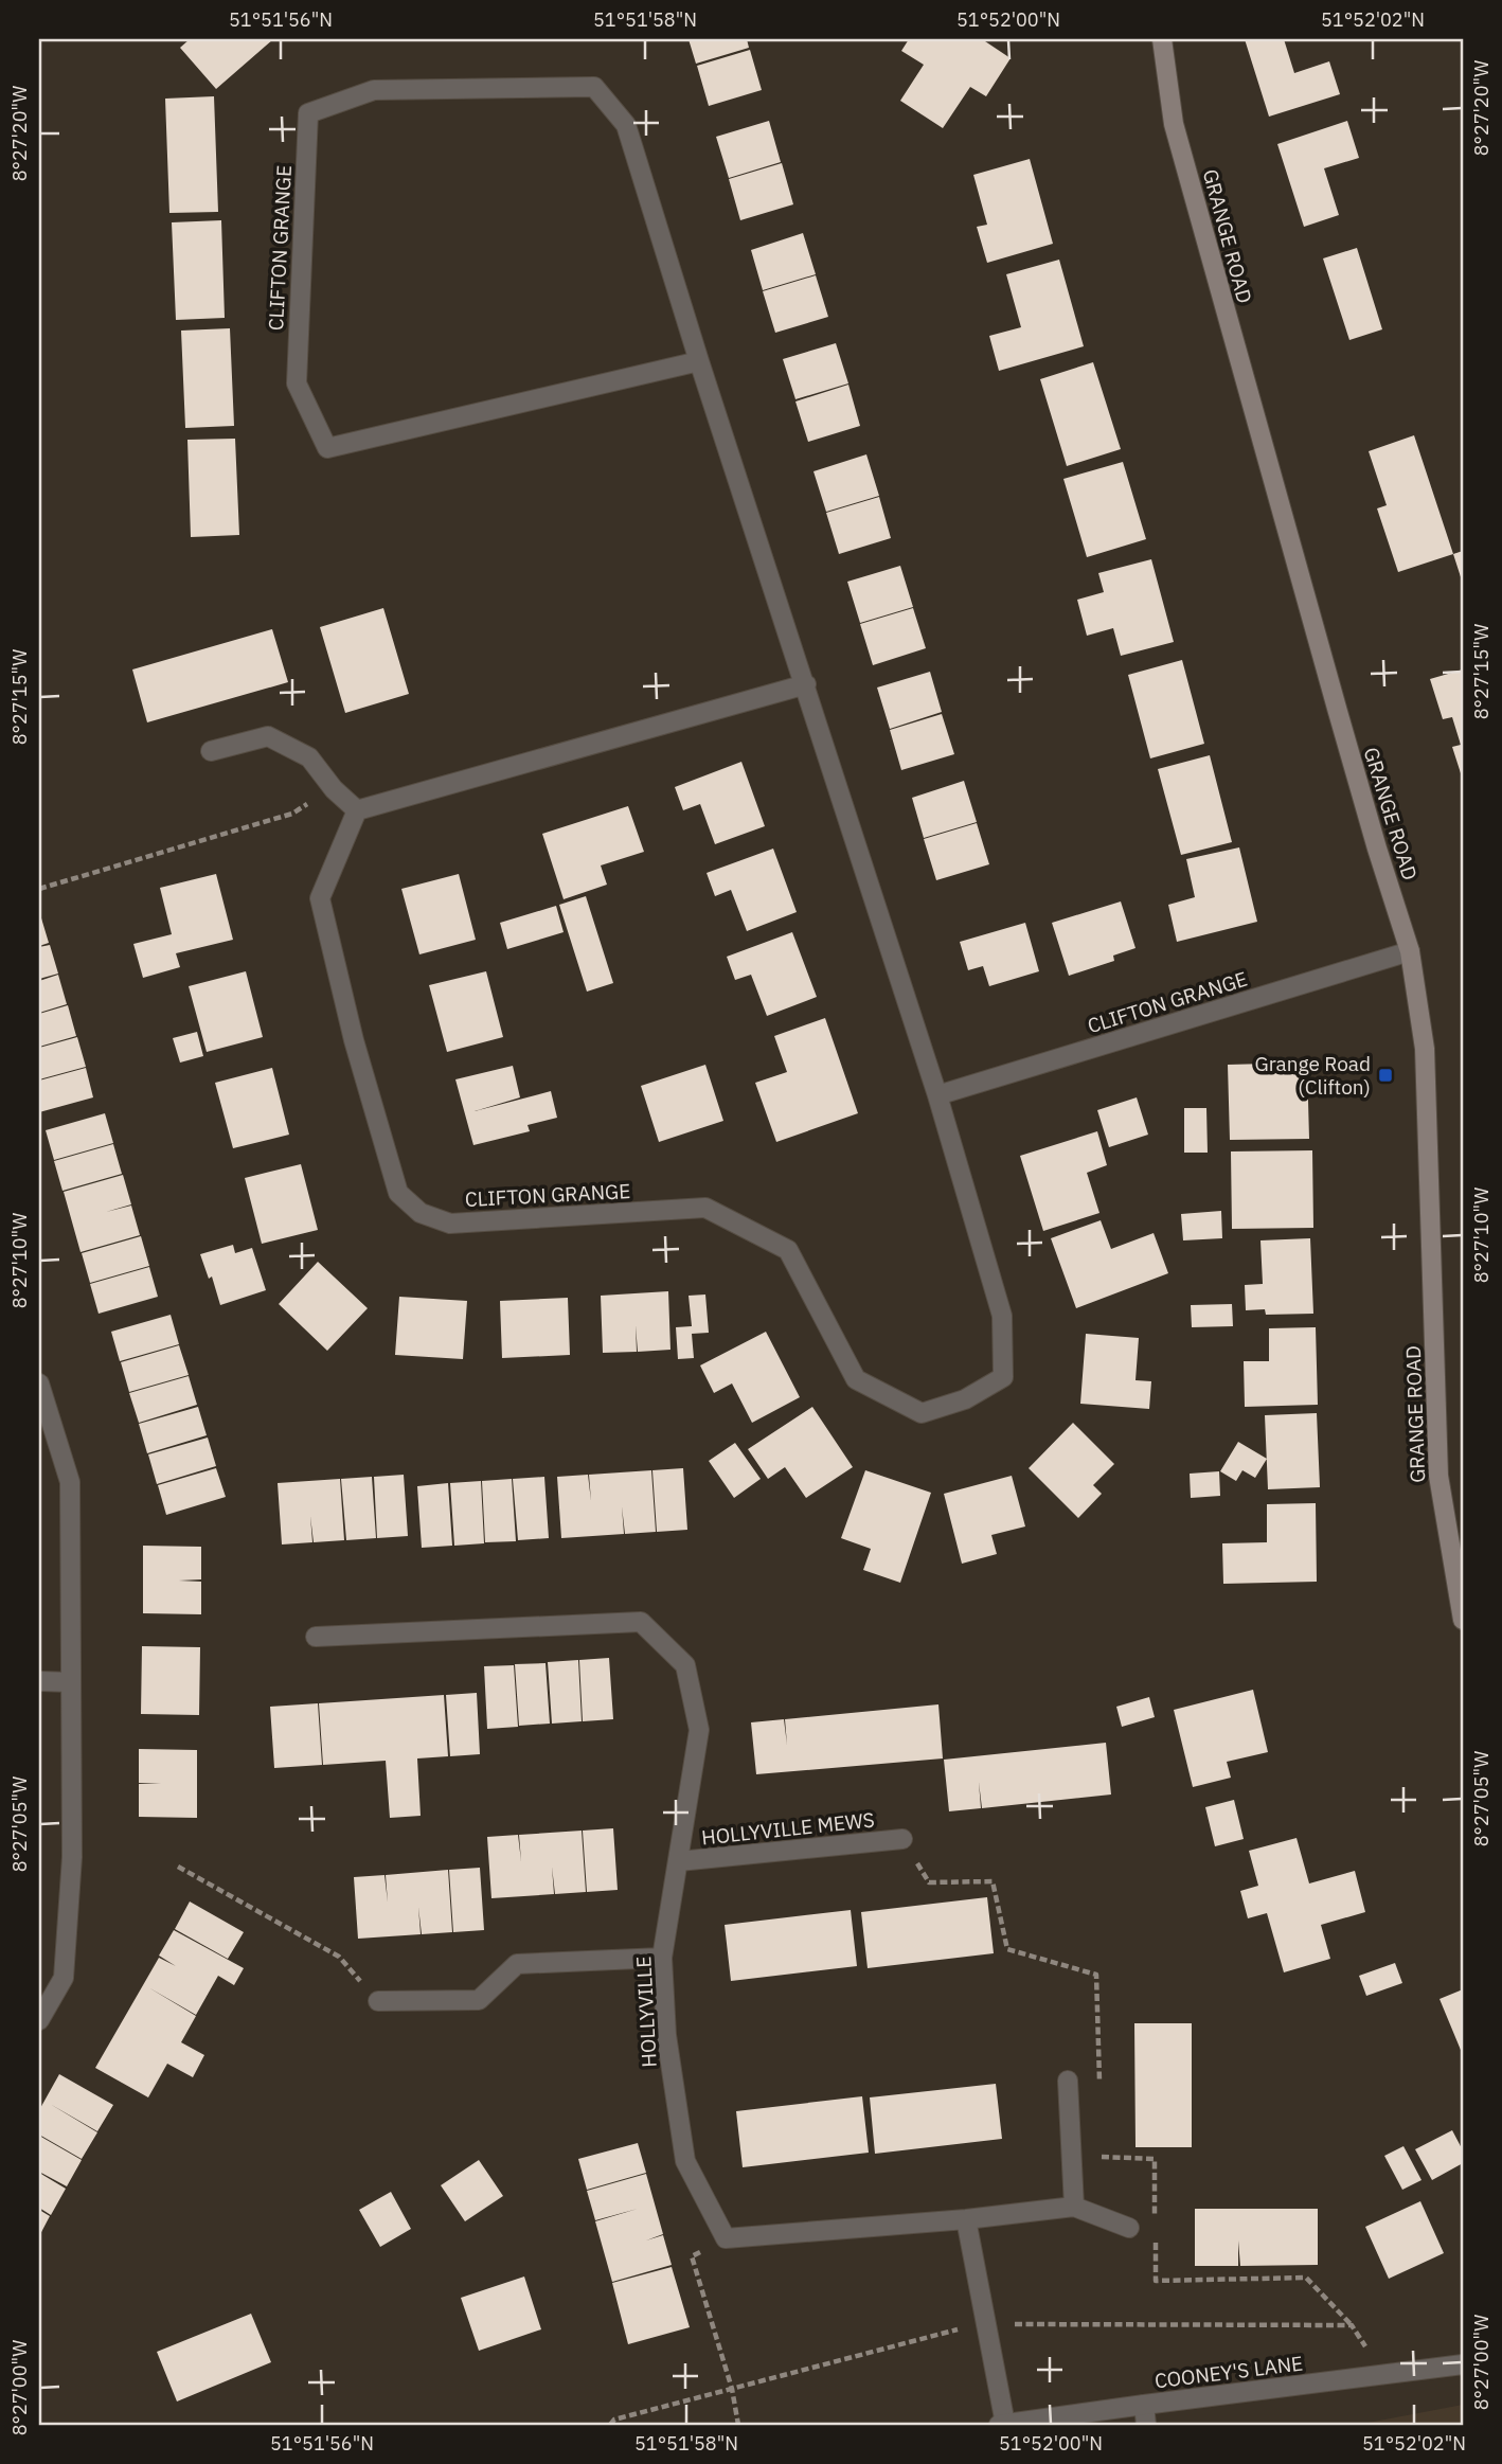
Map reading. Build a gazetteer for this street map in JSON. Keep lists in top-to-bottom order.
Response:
{
  "streets": {
    "main road": ["GRANGE ROAD"],
    "street": [
      "CLIFTON GRANGE",
      "HOLLYVILLE MEWS",
      "HOLLYVILLE",
      "COONEY'S LANE"
    ]
  },
  "crossings": [
    ["GRANGE ROAD", "CLIFTON GRANGE"],
    ["HOLLYVILLE MEWS", "HOLLYVILLE"]
  ],
  "places": {
    "transit": ["Grange Road (Clifton)"]
  },
  "coordinates": [
    "51°51'56\"N",
    "51°51'58\"N",
    "51°52'00\"N",
    "51°52'02\"N",
    "8°27'20\"W",
    "8°27'15\"W",
    "8°27'10\"W",
    "8°27'05\"W",
    "8°27'00\"W"
  ]
}
